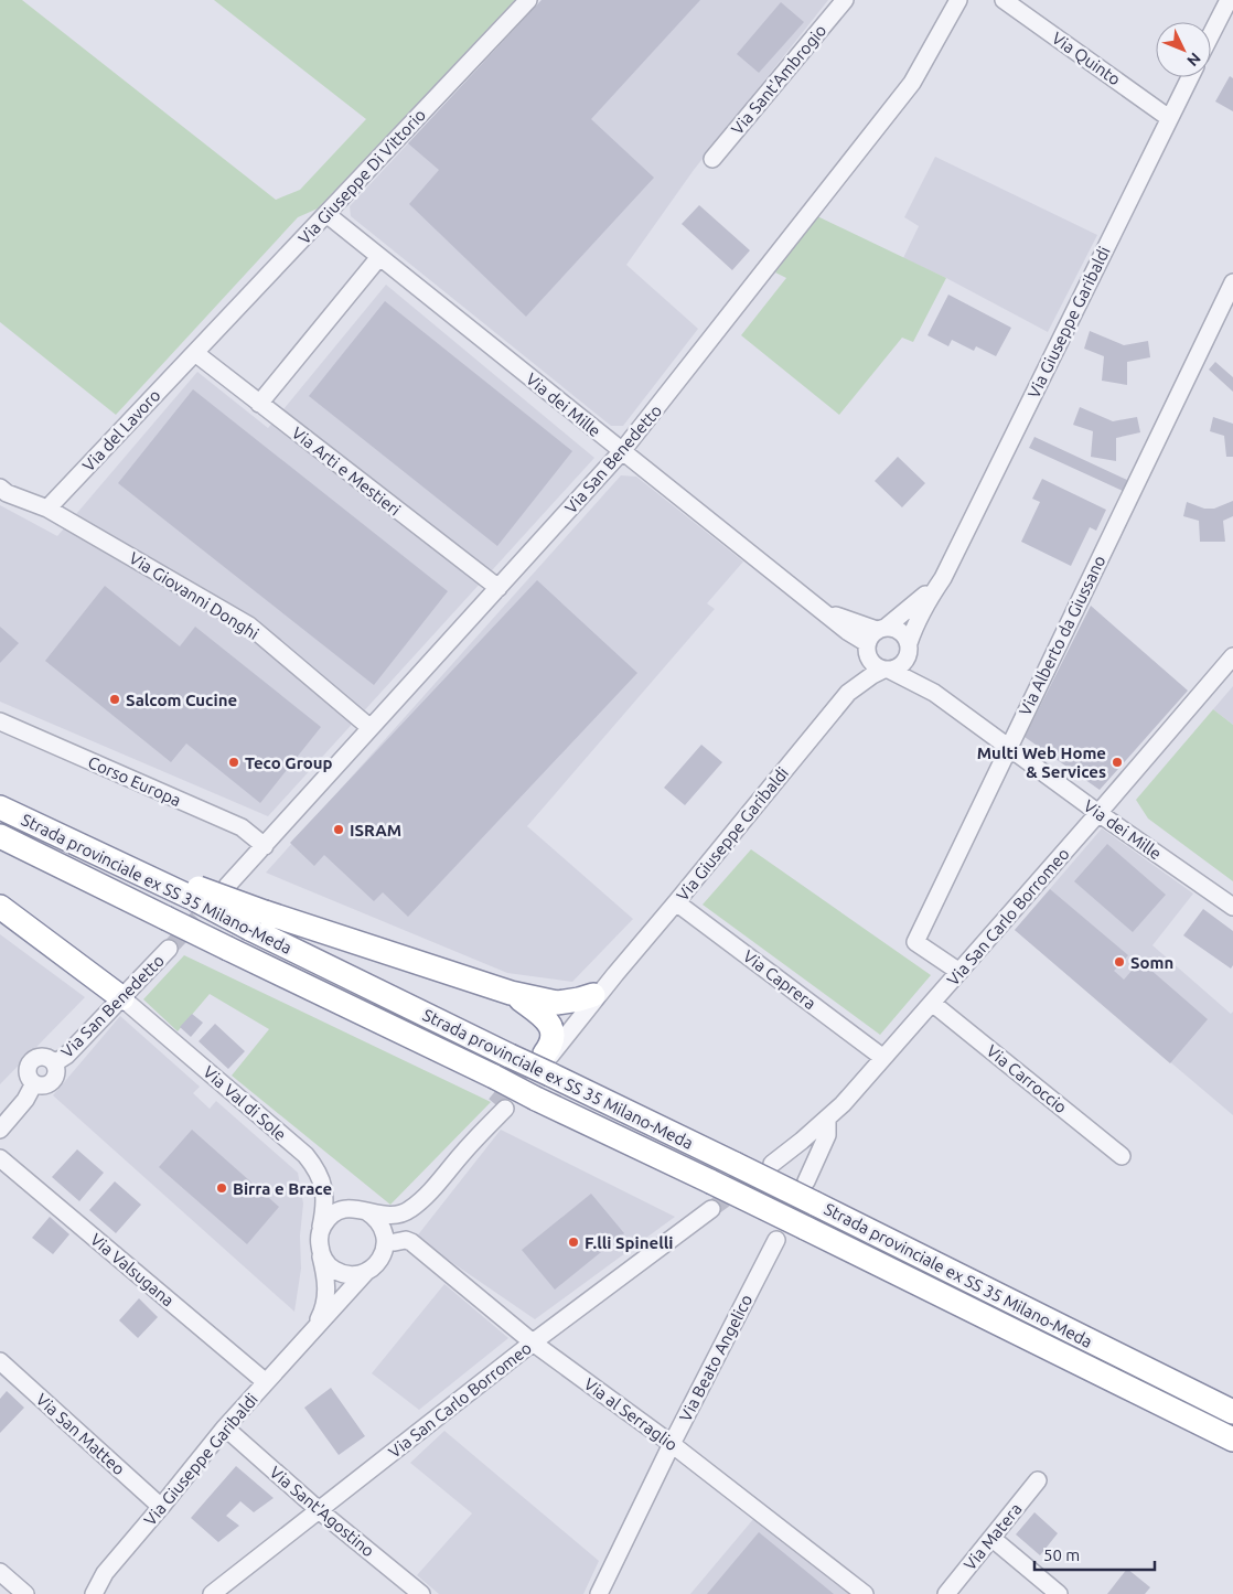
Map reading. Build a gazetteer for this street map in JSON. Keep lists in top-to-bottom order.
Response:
{
  "streets": {
    "highway": ["Strada provinciale ex SS 35 Milano-Meda"],
    "street": [
      "Via Quinto",
      "Via Sant'Ambrogio",
      "Via Giuseppe Di Vittorio",
      "Via Giuseppe Garibaldi",
      "Via dei Mille",
      "Via del Lavoro",
      "Via San Benedetto",
      "Via Arti e Mestieri",
      "Via Giovanni Donghi",
      "Via Alberto da Giussano",
      "Corso Europa",
      "Via San Carlo Borromeo",
      "Via Caprera",
      "Via Carroccio",
      "Via Val di Sole",
      "Via Valsugana",
      "Via Beato Angelico",
      "Via al Serraglio",
      "Via San Matteo",
      "Via Sant'Agostino",
      "Via Matera"
    ]
  },
  "crossings": [
    ["Via Quinto", "Via Giuseppe Garibaldi"],
    ["Via Giuseppe Di Vittorio", "Via dei Mille"],
    ["Via Giuseppe Di Vittorio", "Via del Lavoro"],
    ["Via Giuseppe Di Vittorio", "Via Arti e Mestieri"],
    ["Via Giuseppe Garibaldi", "Via dei Mille"],
    ["Via Giuseppe Garibaldi", "Strada provinciale ex SS 35 Milano-Meda"],
    ["Via Giuseppe Garibaldi", "Via Caprera"],
    ["Via Giuseppe Garibaldi", "Via Val di Sole"],
    ["Via Giuseppe Garibaldi", "Via Valsugana"],
    ["Via Giuseppe Garibaldi", "Via San Matteo"],
    ["Via Giuseppe Garibaldi", "Via Sant'Agostino"],
    ["Via dei Mille", "Via San Benedetto"],
    ["Via dei Mille", "Via Alberto da Giussano"],
    ["Via dei Mille", "Via San Carlo Borromeo"],
    ["Via del Lavoro", "Via Arti e Mestieri"],
    ["Via del Lavoro", "Via Giovanni Donghi"],
    ["Via San Benedetto", "Via Arti e Mestieri"],
    ["Via San Benedetto", "Via Giovanni Donghi"],
    ["Via San Benedetto", "Corso Europa"],
    ["Via San Benedetto", "Via Val di Sole"],
    ["Via Alberto da Giussano", "Via San Carlo Borromeo"],
    ["Via San Carlo Borromeo", "Via Caprera"],
    ["Via San Carlo Borromeo", "Via Carroccio"],
    ["Via San Carlo Borromeo", "Via al Serraglio"],
    ["Via San Carlo Borromeo", "Via Sant'Agostino"],
    ["Via Beato Angelico", "Via al Serraglio"]
  ],
  "places": [
    "Salcom Cucine",
    "Teco Group",
    "Multi Web Home & Services",
    "ISRAM",
    "Somn",
    "Birra e Brace",
    "F.lli Spinelli"
  ],
  "scale_bar": "50 m",
  "north": "bottom right"
}
